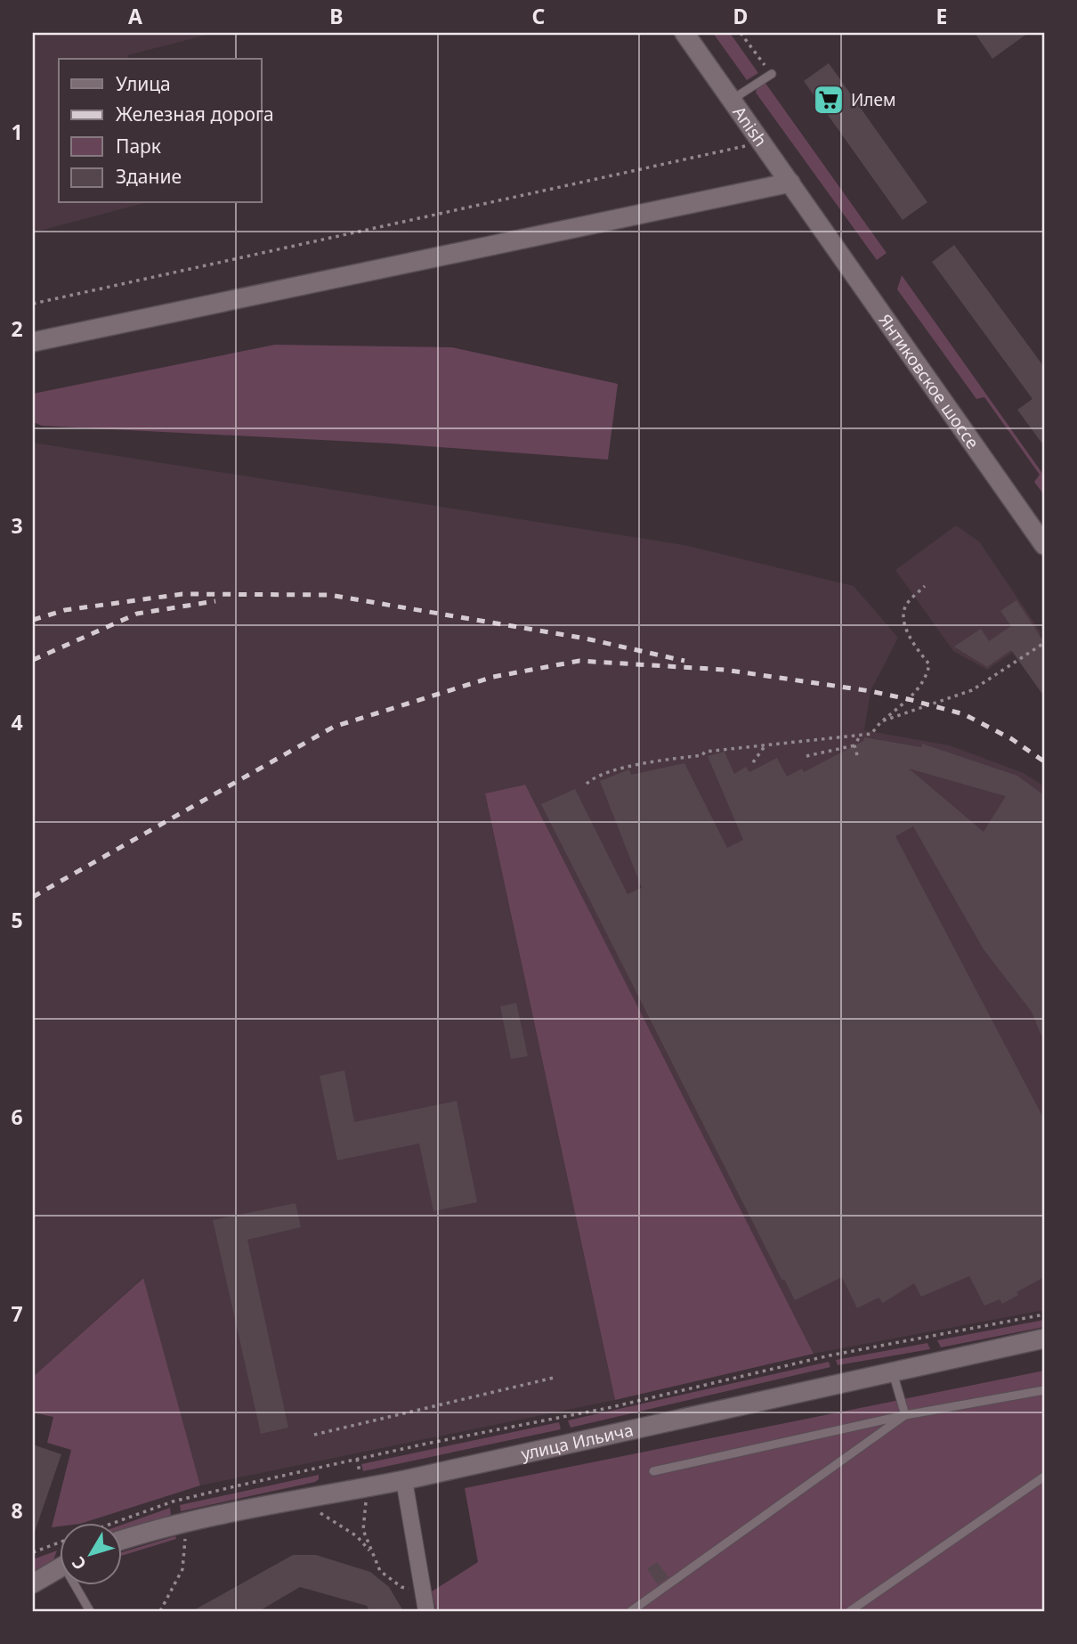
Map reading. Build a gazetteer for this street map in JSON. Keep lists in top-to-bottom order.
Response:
{
  "streets": {
    "street": ["Anish", "Янтиковское шоссе", "улица Ильича"]
  },
  "crossings": [
    ["Anish", "Янтиковское шоссе"]
  ],
  "places": {
    "supermarket": ["Илем"]
  },
  "legend": [
    "Улица",
    "Железная дорога",
    "Парк",
    "Здание"
  ],
  "north": "bottom left",
  "grid": {
    "columns": [
      "A",
      "B",
      "C",
      "D",
      "E"
    ],
    "rows": [
      "1",
      "2",
      "3",
      "4",
      "5",
      "6",
      "7",
      "8"
    ]
  }
}
